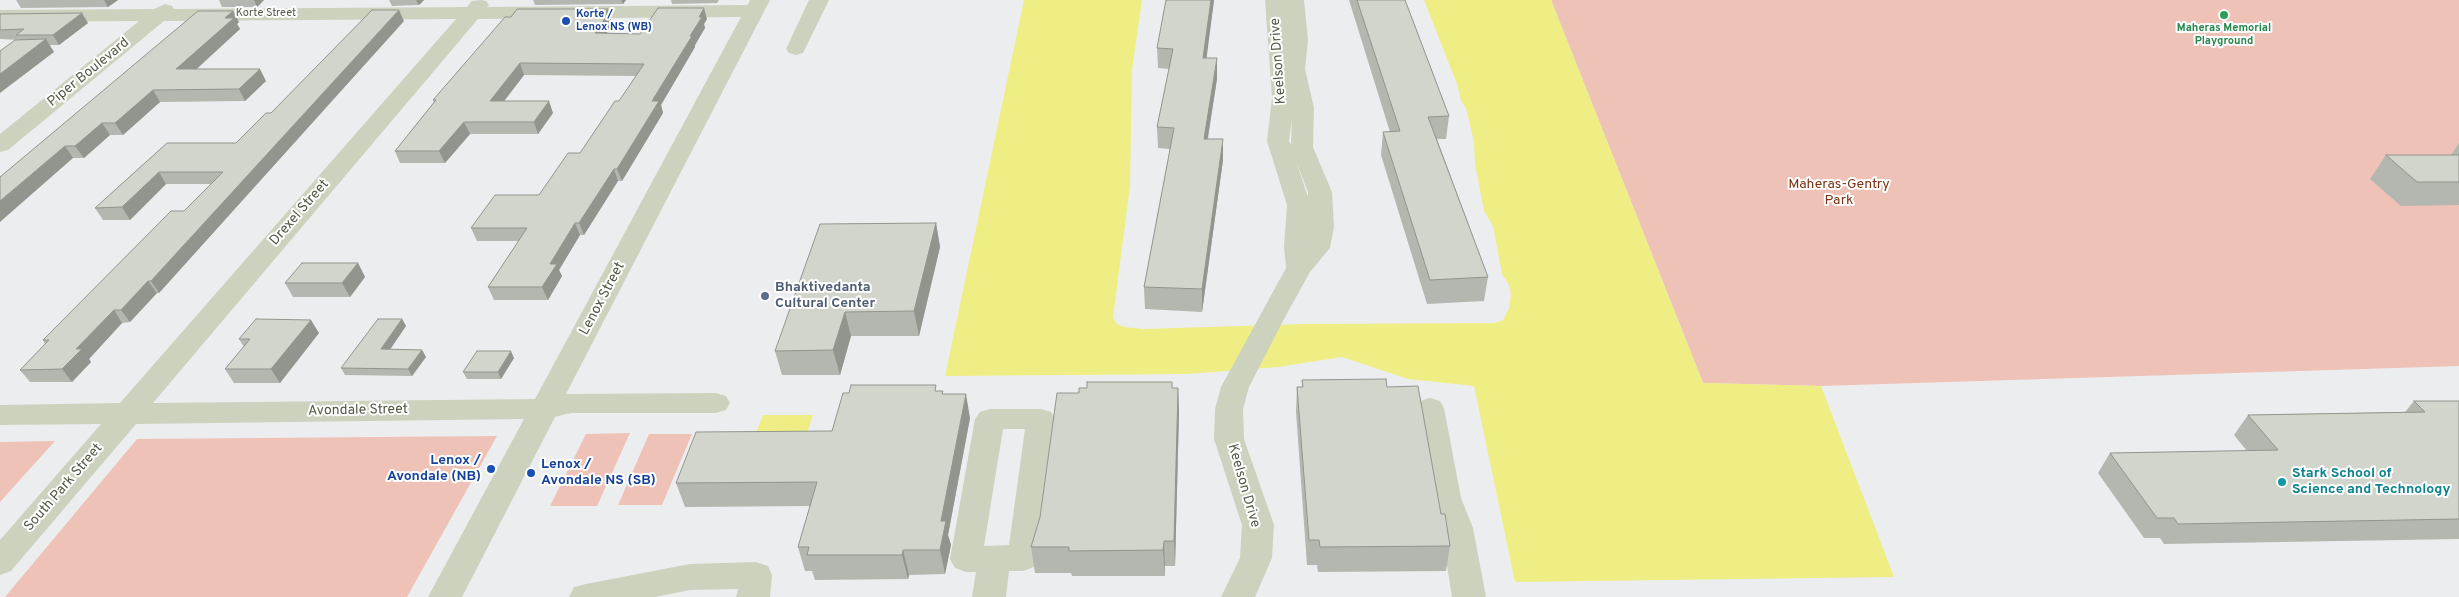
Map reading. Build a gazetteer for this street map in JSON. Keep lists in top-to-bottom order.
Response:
{
  "streets": {
    "street": [
      "Korte Street",
      "Keelson Drive",
      "Piper Boulevard",
      "Drexel Street",
      "Lenox Street",
      "Avondale Street",
      "South Park Street"
    ]
  },
  "crossings": [
    ["Korte Street", "Piper Boulevard"],
    ["Korte Street", "Drexel Street"],
    ["Korte Street", "Lenox Street"],
    ["Drexel Street", "Avondale Street"],
    ["Drexel Street", "South Park Street"],
    ["Lenox Street", "Avondale Street"],
    ["Avondale Street", "South Park Street"]
  ],
  "parks": ["Maheras-Gentry Park"],
  "places": [
    "Maheras Memorial Playground",
    "Korte / Lenox NS (WB)",
    "Bhaktivedanta Cultural Center",
    "Lenox / Avondale (NB)",
    "Lenox / Avondale NS (SB)",
    "Stark School of Science and Technology"
  ]
}
